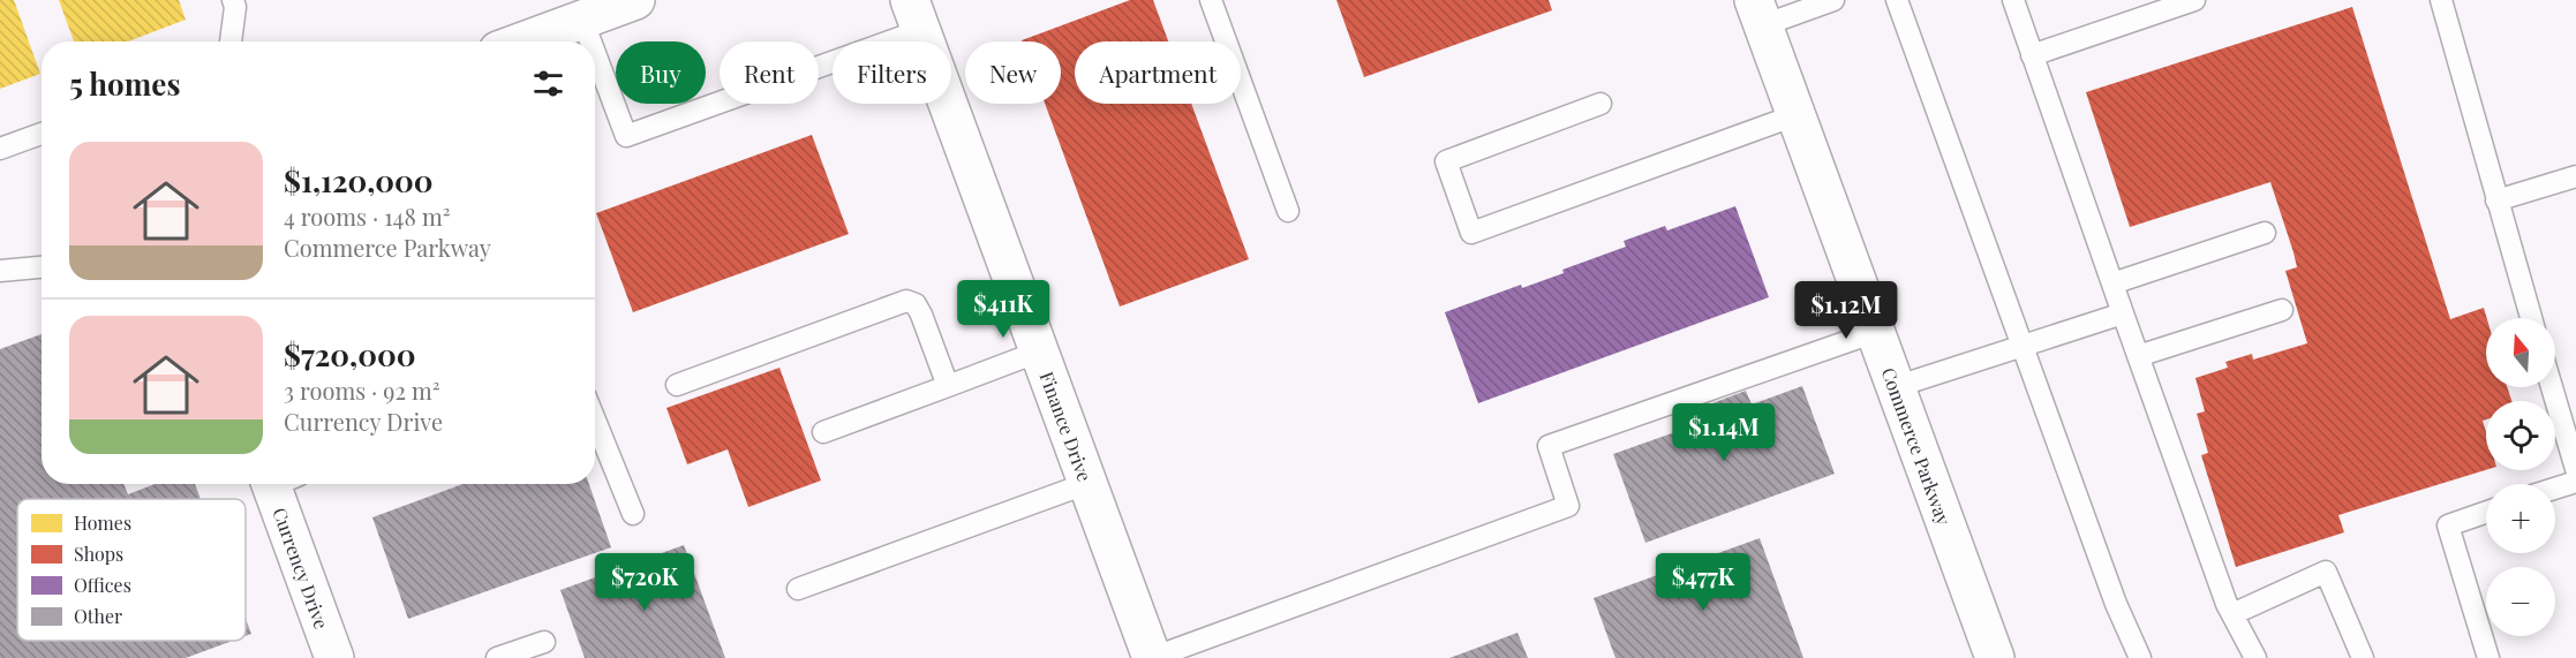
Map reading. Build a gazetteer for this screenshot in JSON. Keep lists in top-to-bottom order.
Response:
{
  "streets": {
    "street": ["Finance Drive", "Commerce Parkway", "Currency Drive"]
  },
  "legend": [
    "Homes",
    "Shops",
    "Offices",
    "Other"
  ],
  "north": "top",
  "page": {
    "chip": [
      "Buy",
      "Rent",
      "Filters",
      "New",
      "Apartment"
    ],
    "heading": "5 homes",
    "list": [
      {
        "name": "$1,120,000",
        "note": "4 rooms · 148 m² · Commerce Parkway"
      },
      {
        "name": "$720,000",
        "note": "3 rooms · 92 m² · Currency Drive"
      }
    ],
    "price": [
      "$411K",
      "$1.12M",
      "$1.14M",
      "$720K",
      "$477K"
    ],
    "map_buttons": ["+", "−"]
  }
}
